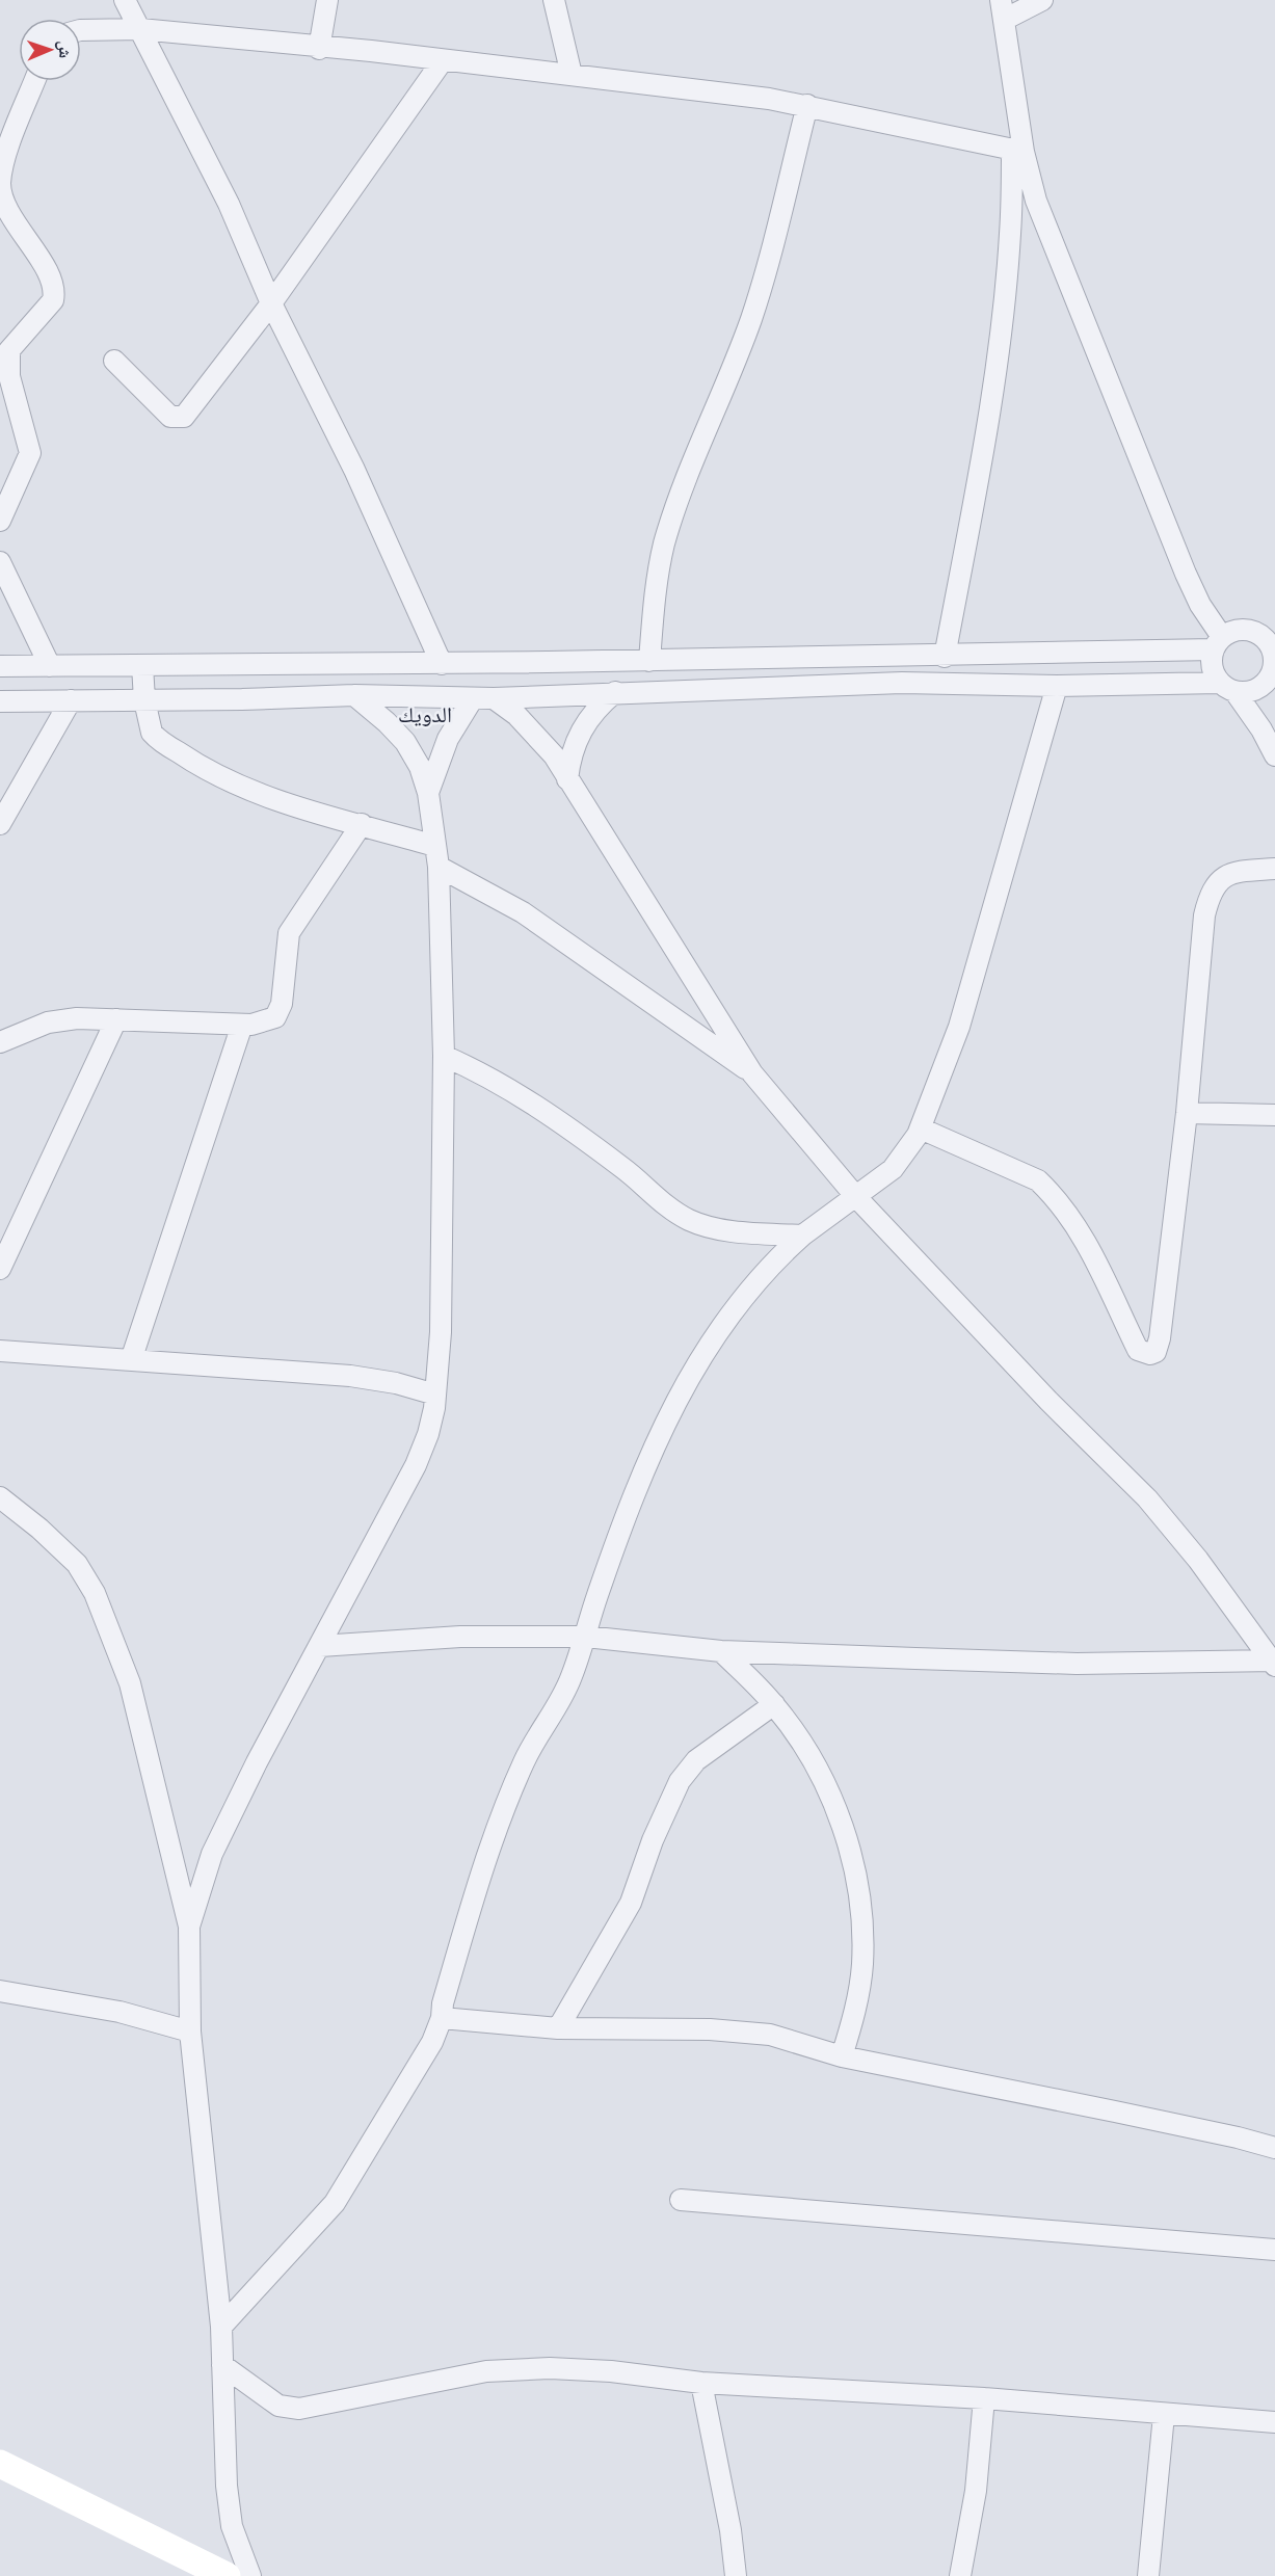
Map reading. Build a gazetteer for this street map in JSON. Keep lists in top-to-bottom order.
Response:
{
  "districts": ["الدويك"],
  "north": "right"
}
